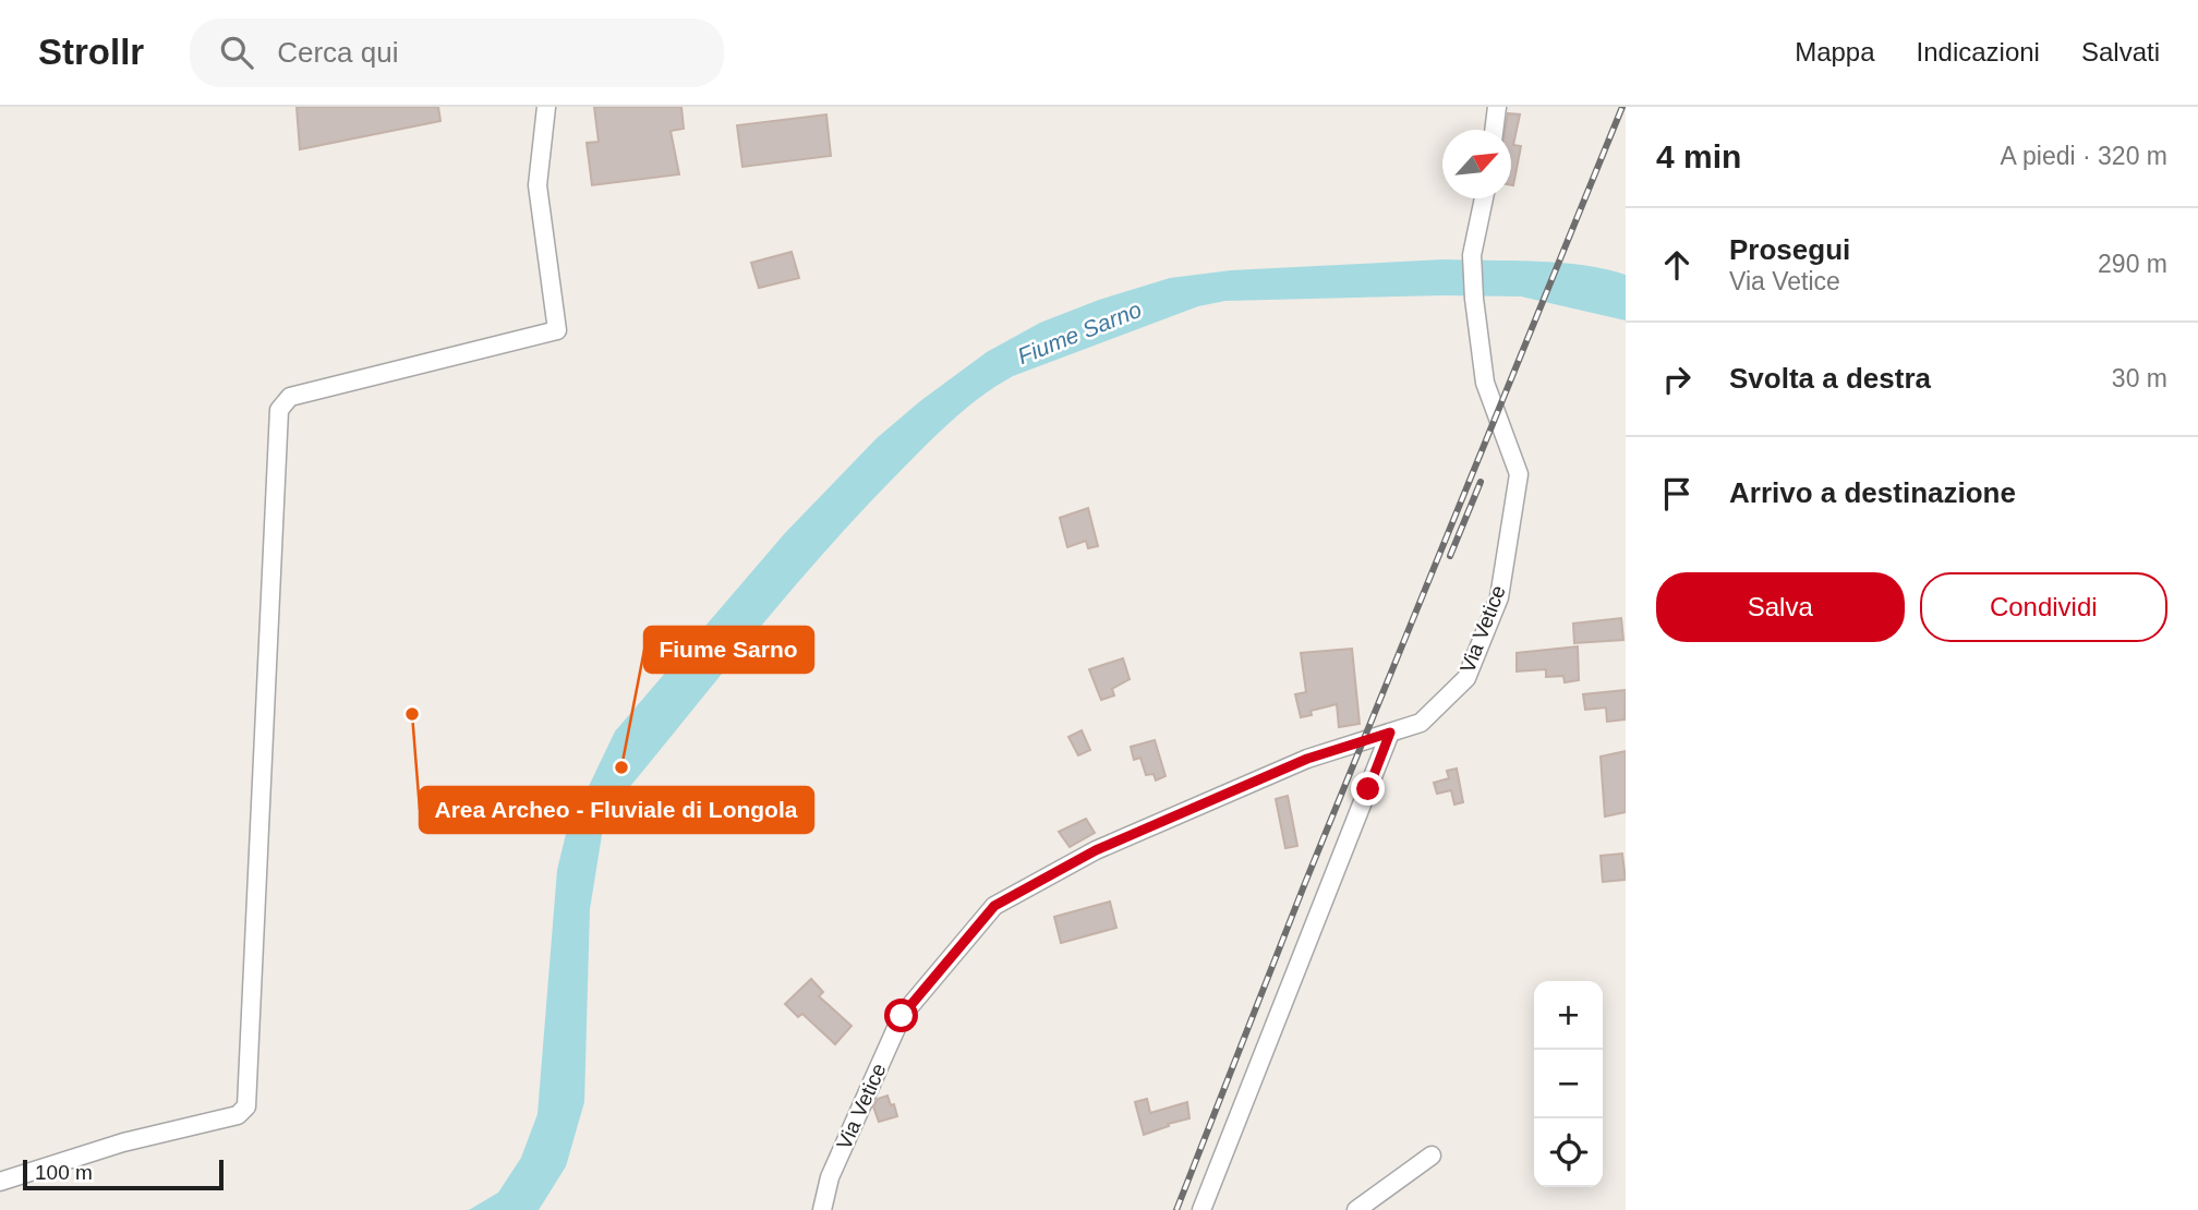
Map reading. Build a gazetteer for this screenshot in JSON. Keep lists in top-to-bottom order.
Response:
{
  "streets": {
    "street": ["Via Vetice"]
  },
  "water": ["Fiume Sarno"],
  "places": ["Area Archeo - Fluviale di Longola", "Fiume Sarno"],
  "scale_bar": "100 m",
  "north": "top right",
  "page": {
    "header": "Strollr",
    "search": "Cerca qui",
    "nav": ["Mappa", "Indicazioni", "Salvati"],
    "heading": ["4 min", "A piedi · 320 m"],
    "list": [
      ["Prosegui", "Via Vetice", "290 m"],
      ["Svolta a destra", "30 m"],
      "Arrivo a destinazione"
    ],
    "buttons": ["Salva", "Condividi"],
    "map_buttons": ["+", "−"],
    "scale": "100 m"
  }
}
